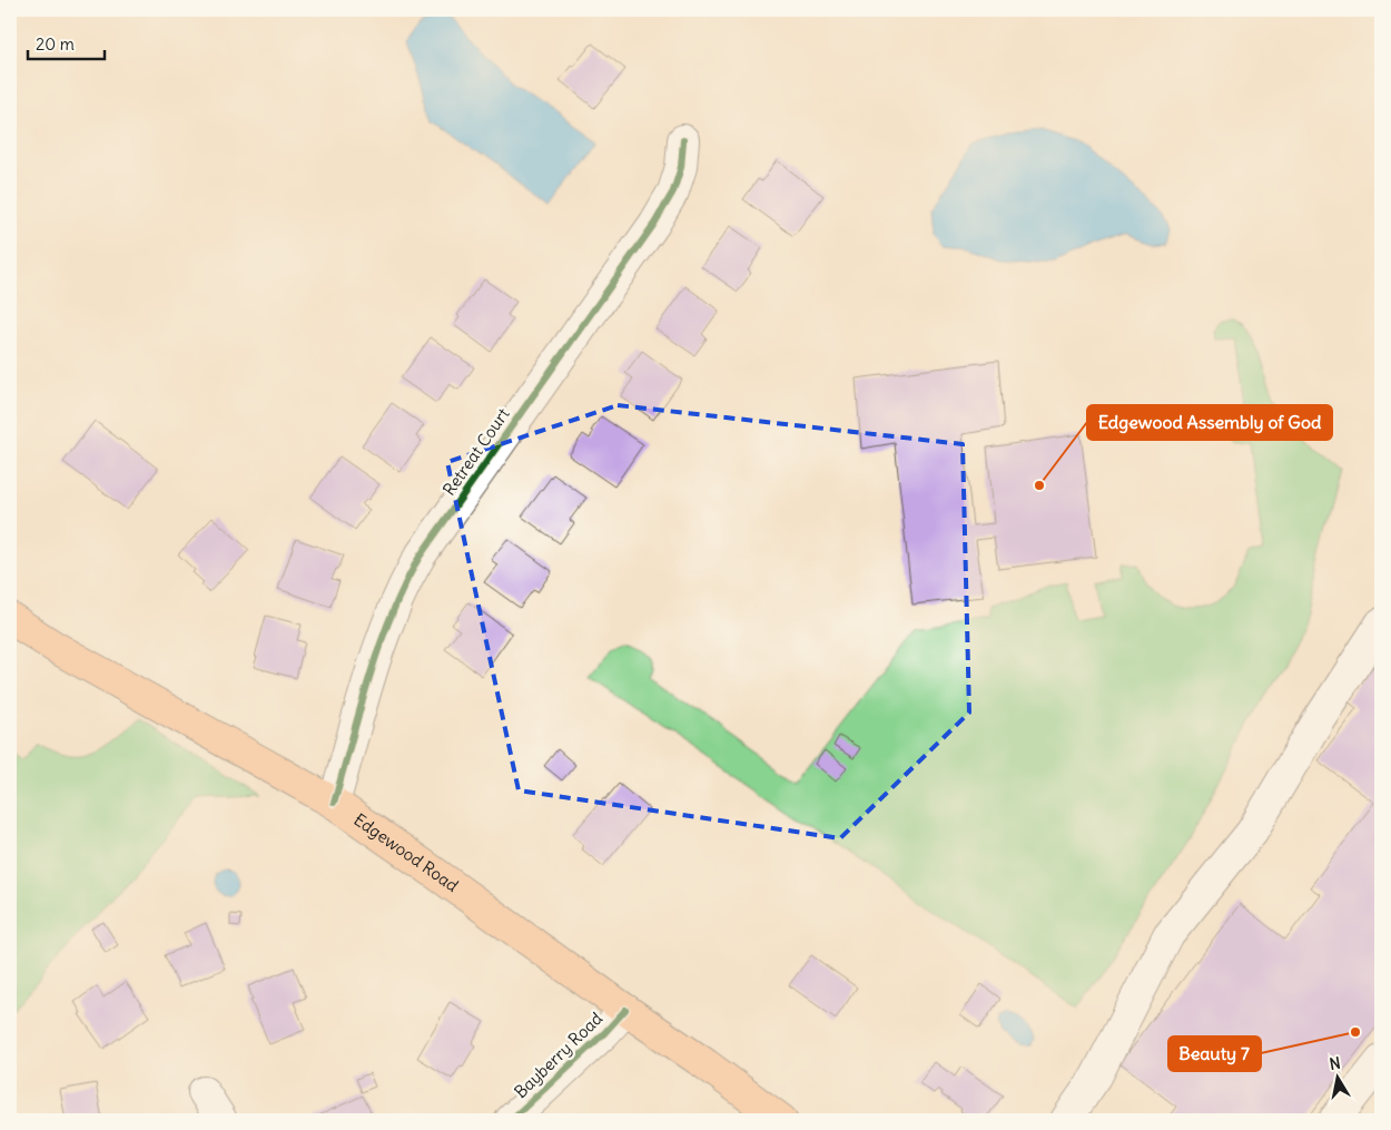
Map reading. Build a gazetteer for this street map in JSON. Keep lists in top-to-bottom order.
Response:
{
  "streets": {
    "main road": ["Edgewood Road"],
    "street": ["Retreat Court", "Bayberry Road"]
  },
  "crossings": [
    ["Retreat Court", "Edgewood Road"],
    ["Edgewood Road", "Bayberry Road"]
  ],
  "places": ["Edgewood Assembly of God", "Beauty 7"],
  "scale_bar": "20 m",
  "north": "top"
}
